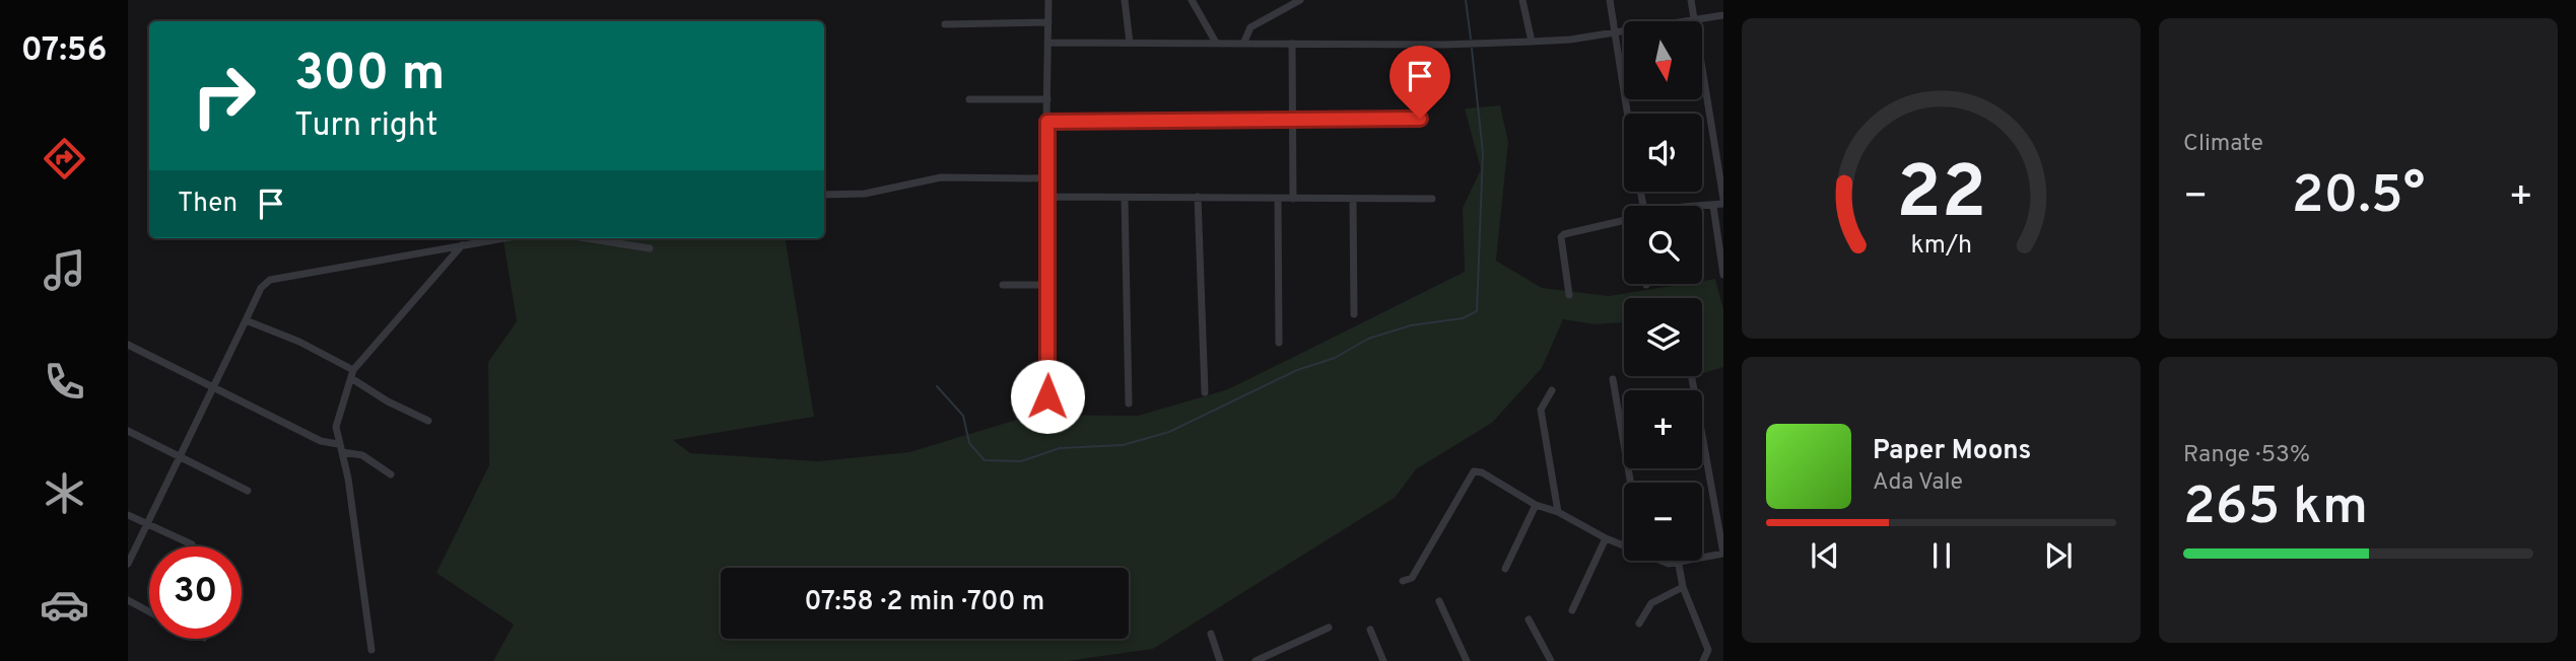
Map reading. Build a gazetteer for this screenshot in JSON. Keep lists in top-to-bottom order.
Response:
{
  "north": "bottom",
  "page": {
    "tabs": "07:56",
    "tile": [
      "Climate",
      ["Range · 53%", "265 km"]
    ],
    "map_buttons": ["+", "−"],
    "turn": ["300 m", "Turn right"],
    "heat": ["−", "20.5°", "+"],
    "then": "Then",
    "song": ["Paper Moons", "Ada Vale"],
    "limit": "30",
    "trip": "07:58 · 2 min · 700 m",
    "gauge": ["22", "km/h"]
  }
}
